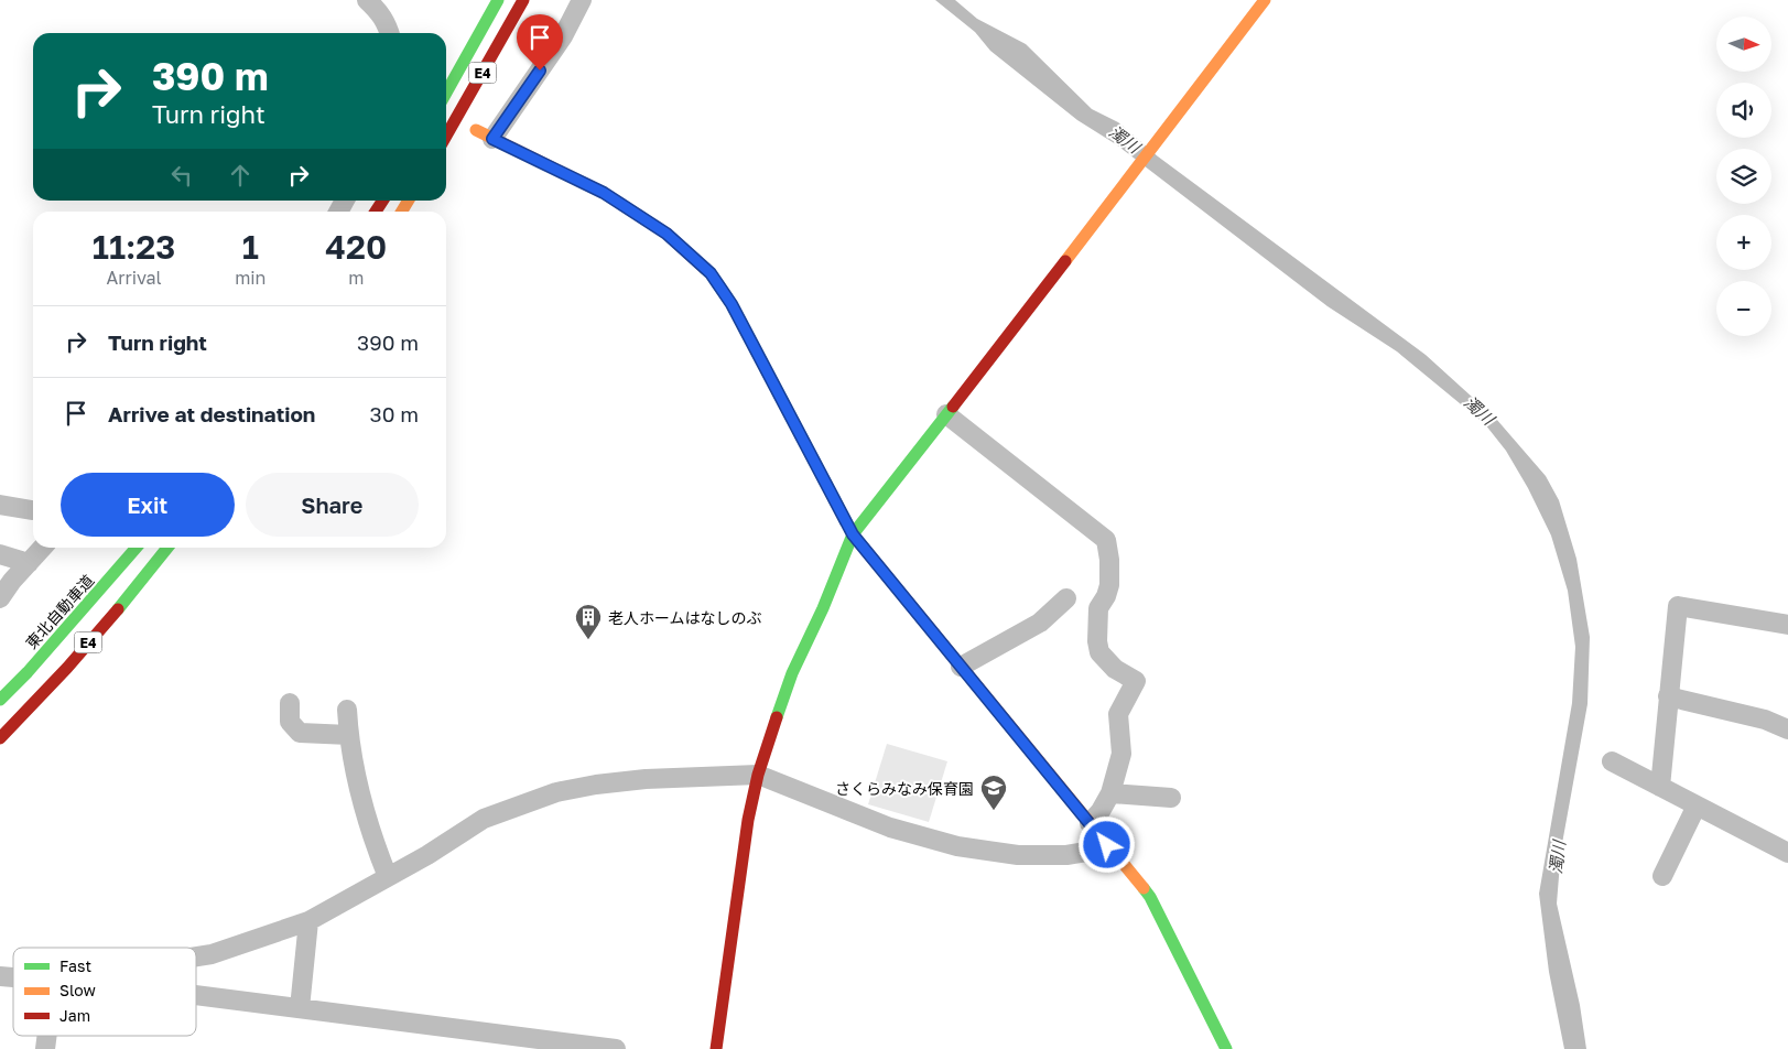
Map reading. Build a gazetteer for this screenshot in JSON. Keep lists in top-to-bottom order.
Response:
{
  "streets": {
    "main road": ["E4", "東北自動車道"]
  },
  "water": ["濁川"],
  "places": {
    "building": ["老人ホームはなしのぶ"],
    "school or university": ["さくらみなみ保育園"]
  },
  "legend": ["Fast", "Slow", "Jam"],
  "north": "right",
  "page": {
    "map_buttons": ["+", "−"],
    "turn": ["390 m", "Turn right"],
    "eta": [
      "11:23",
      "Arrival",
      "1",
      "min",
      "420",
      "m"
    ],
    "list": [
      {
        "name": "Turn right",
        "value": "390 m"
      },
      {
        "name": "Arrive at destination",
        "value": "30 m"
      }
    ],
    "buttons": ["Exit", "Share"]
  }
}
